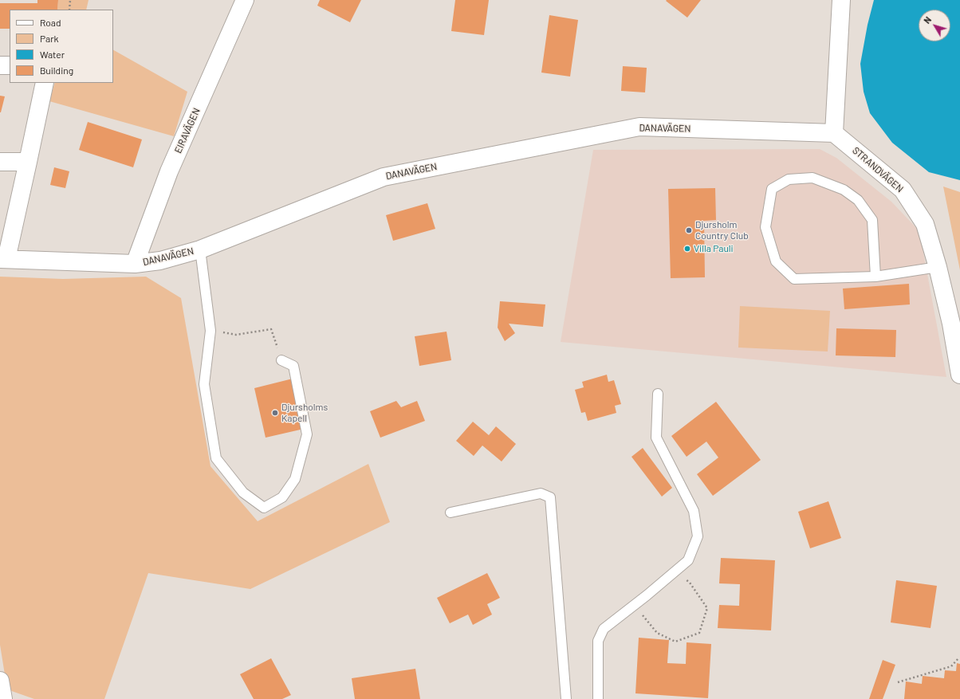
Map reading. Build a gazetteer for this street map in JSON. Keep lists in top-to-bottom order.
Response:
{
  "streets": {
    "street": ["DANAVÄGEN", "EIRAVÄGEN", "STRANDVÄGEN"]
  },
  "crossings": [
    ["DANAVÄGEN", "EIRAVÄGEN"],
    ["DANAVÄGEN", "STRANDVÄGEN"]
  ],
  "places": ["Djursholm Country Club", "Villa Pauli", "Djursholms Kapell"],
  "legend": [
    "Road",
    "Park",
    "Water",
    "Building"
  ],
  "north": "top left"
}
